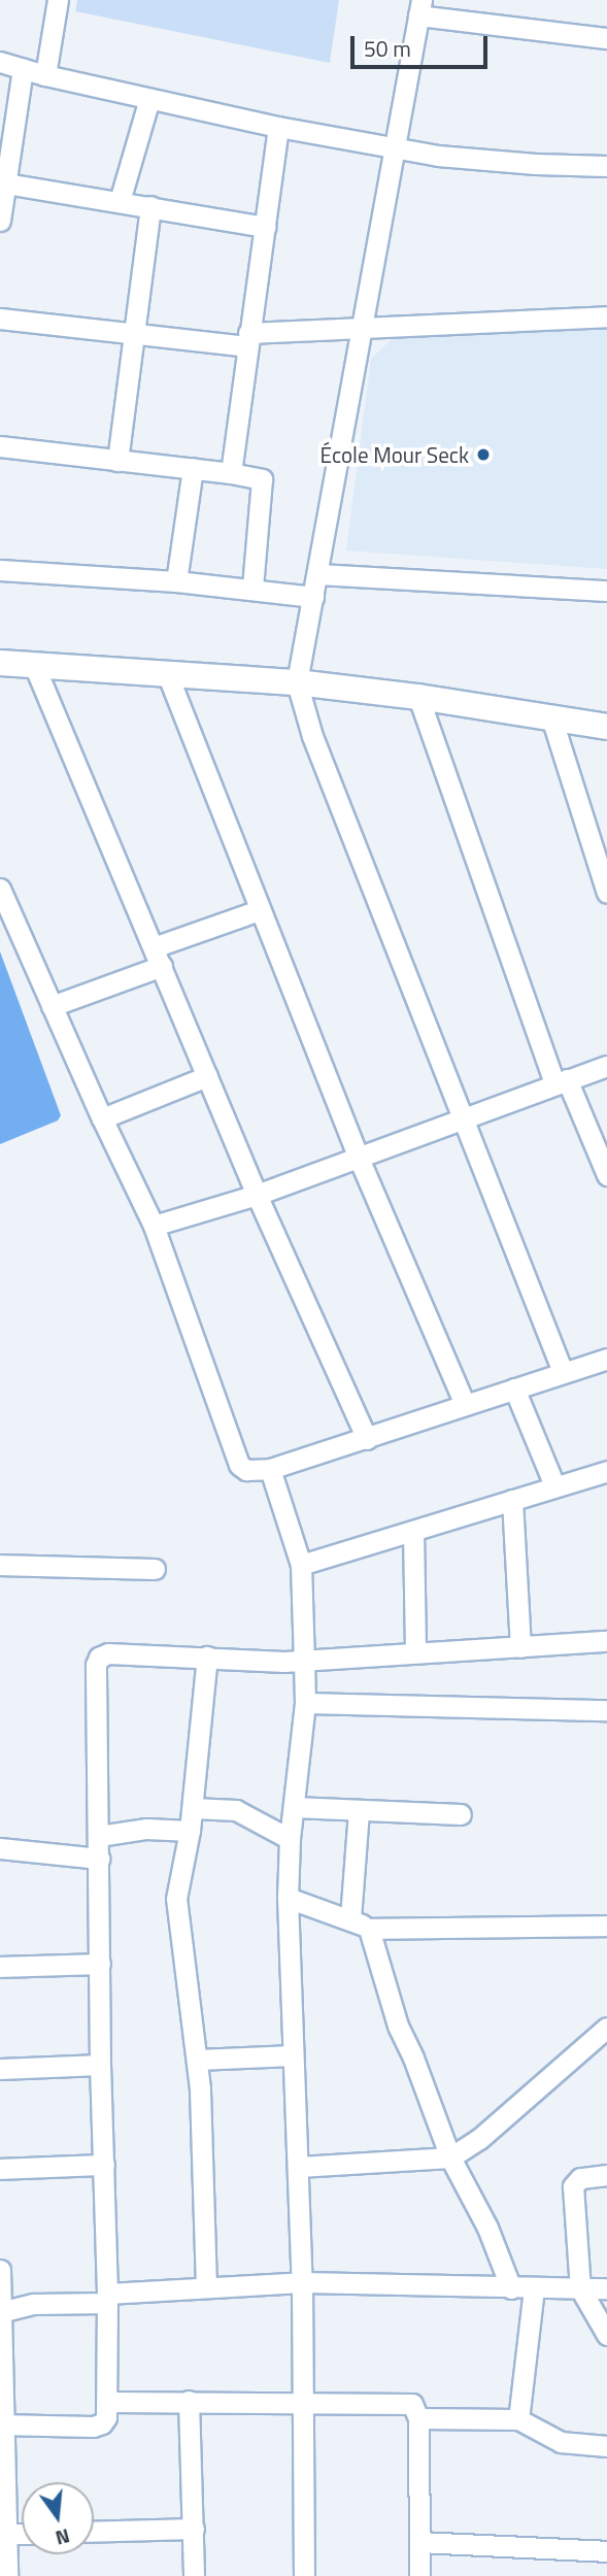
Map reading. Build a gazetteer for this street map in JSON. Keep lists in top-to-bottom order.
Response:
{
  "places": ["École Mour Seck"],
  "scale_bar": "50 m",
  "north": "bottom"
}
